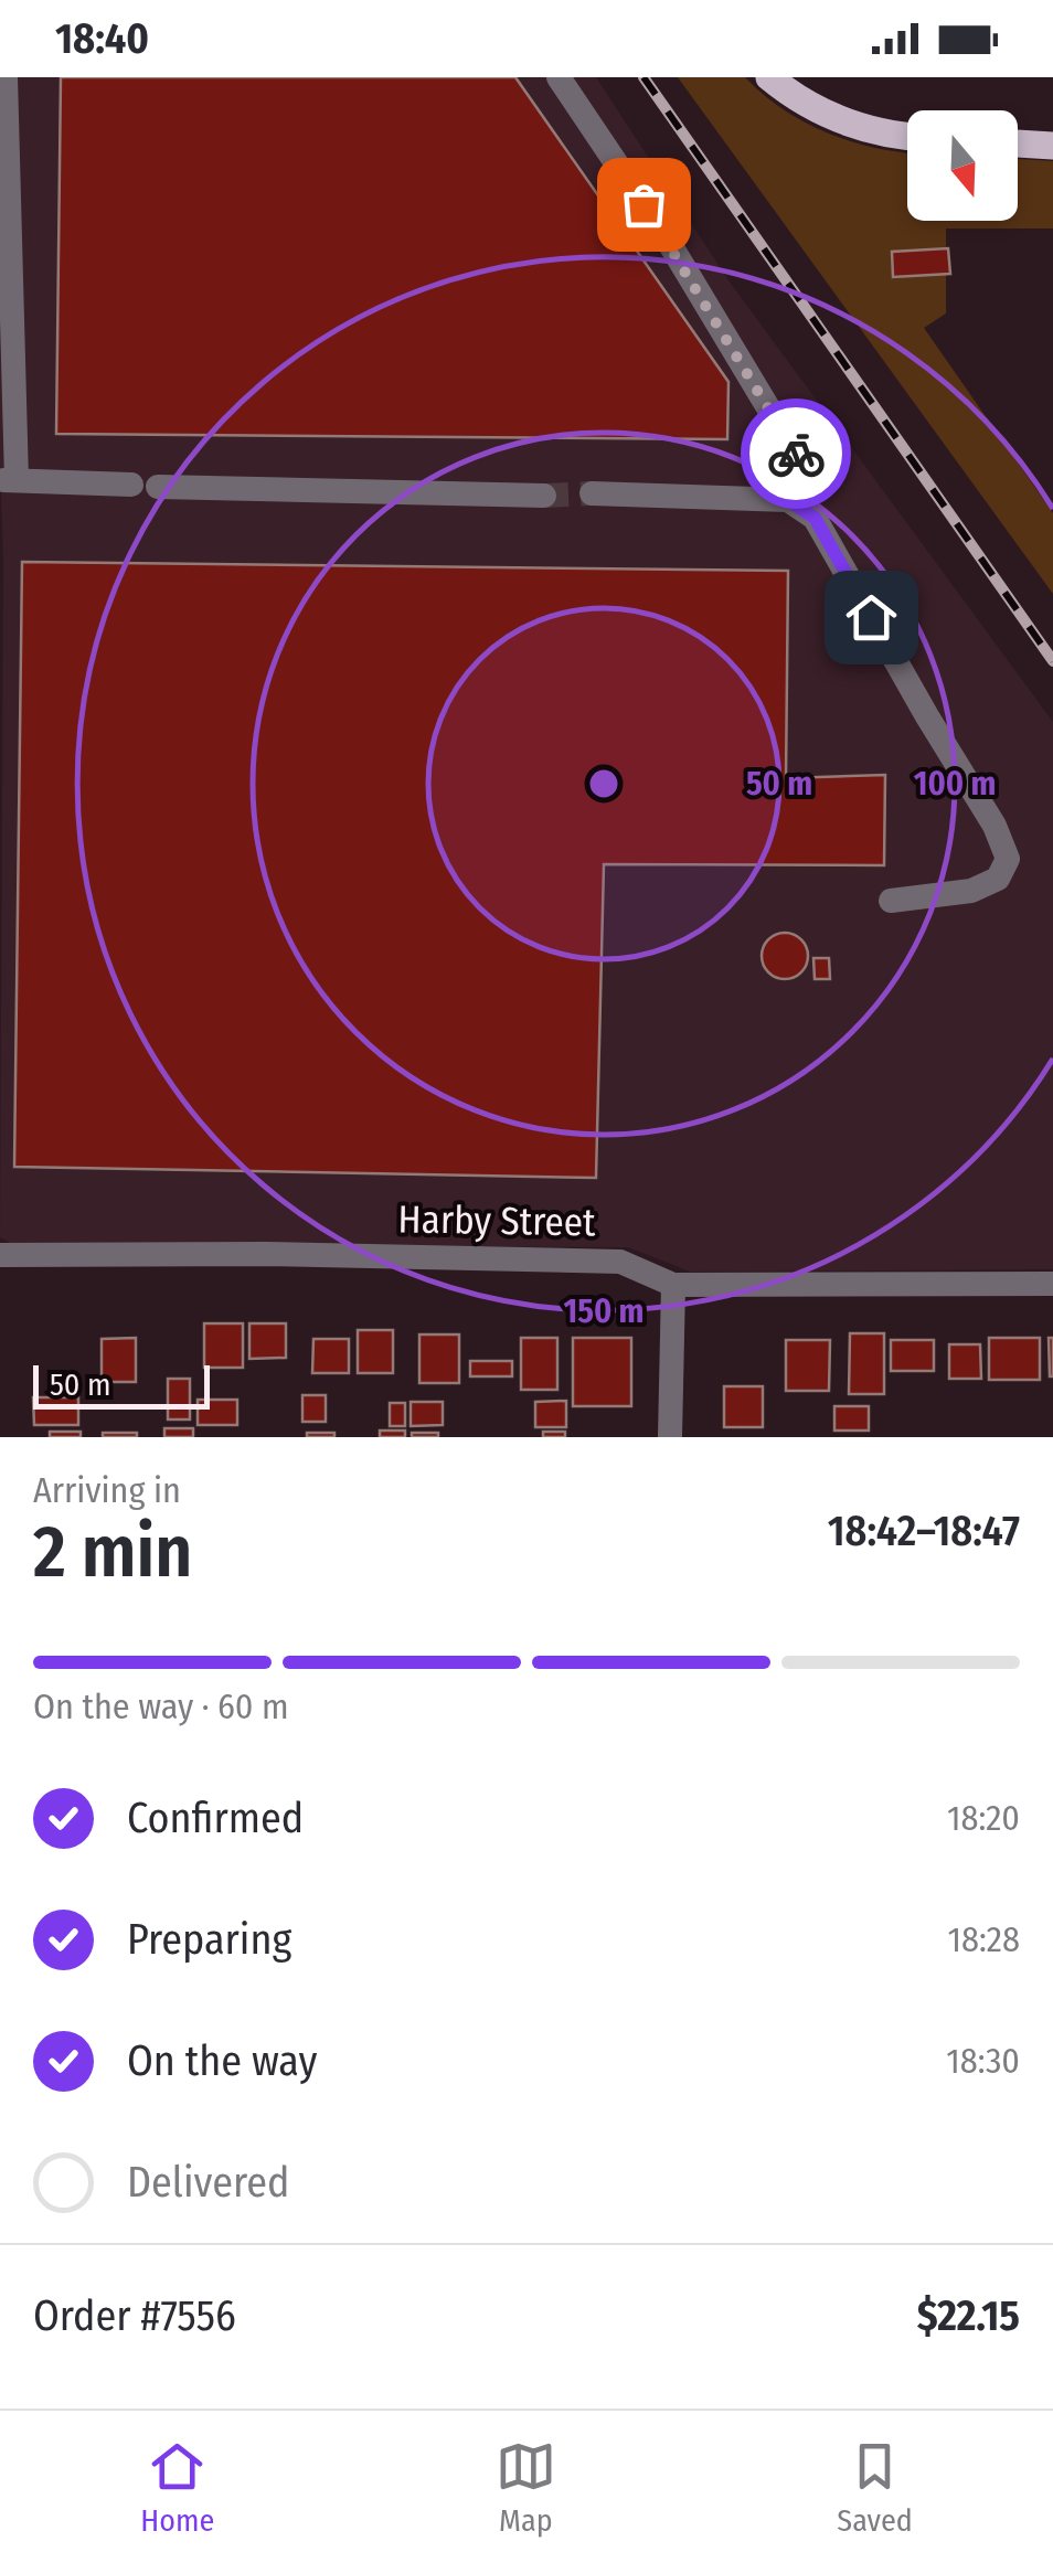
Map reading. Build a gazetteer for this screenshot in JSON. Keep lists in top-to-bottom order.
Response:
{
  "streets": {
    "street": ["Harby Street"]
  },
  "scale_bar": "50 m",
  "north": "bottom",
  "page": {
    "status": "18:40",
    "scale": "50 m",
    "heading": ["2 min", "Arriving in", "18:42–18:47"],
    "panel": ["Order #7556", "$22.15"],
    "bar": "On the way · 60 m",
    "list": [
      ["Confirmed", "18:20"],
      ["Preparing", "18:28"],
      ["On the way", "18:30"],
      "Delivered"
    ],
    "tabs": ["Home", "Map", "Saved"]
  },
  "rings": ["50 m", "100 m", "150 m"]
}
